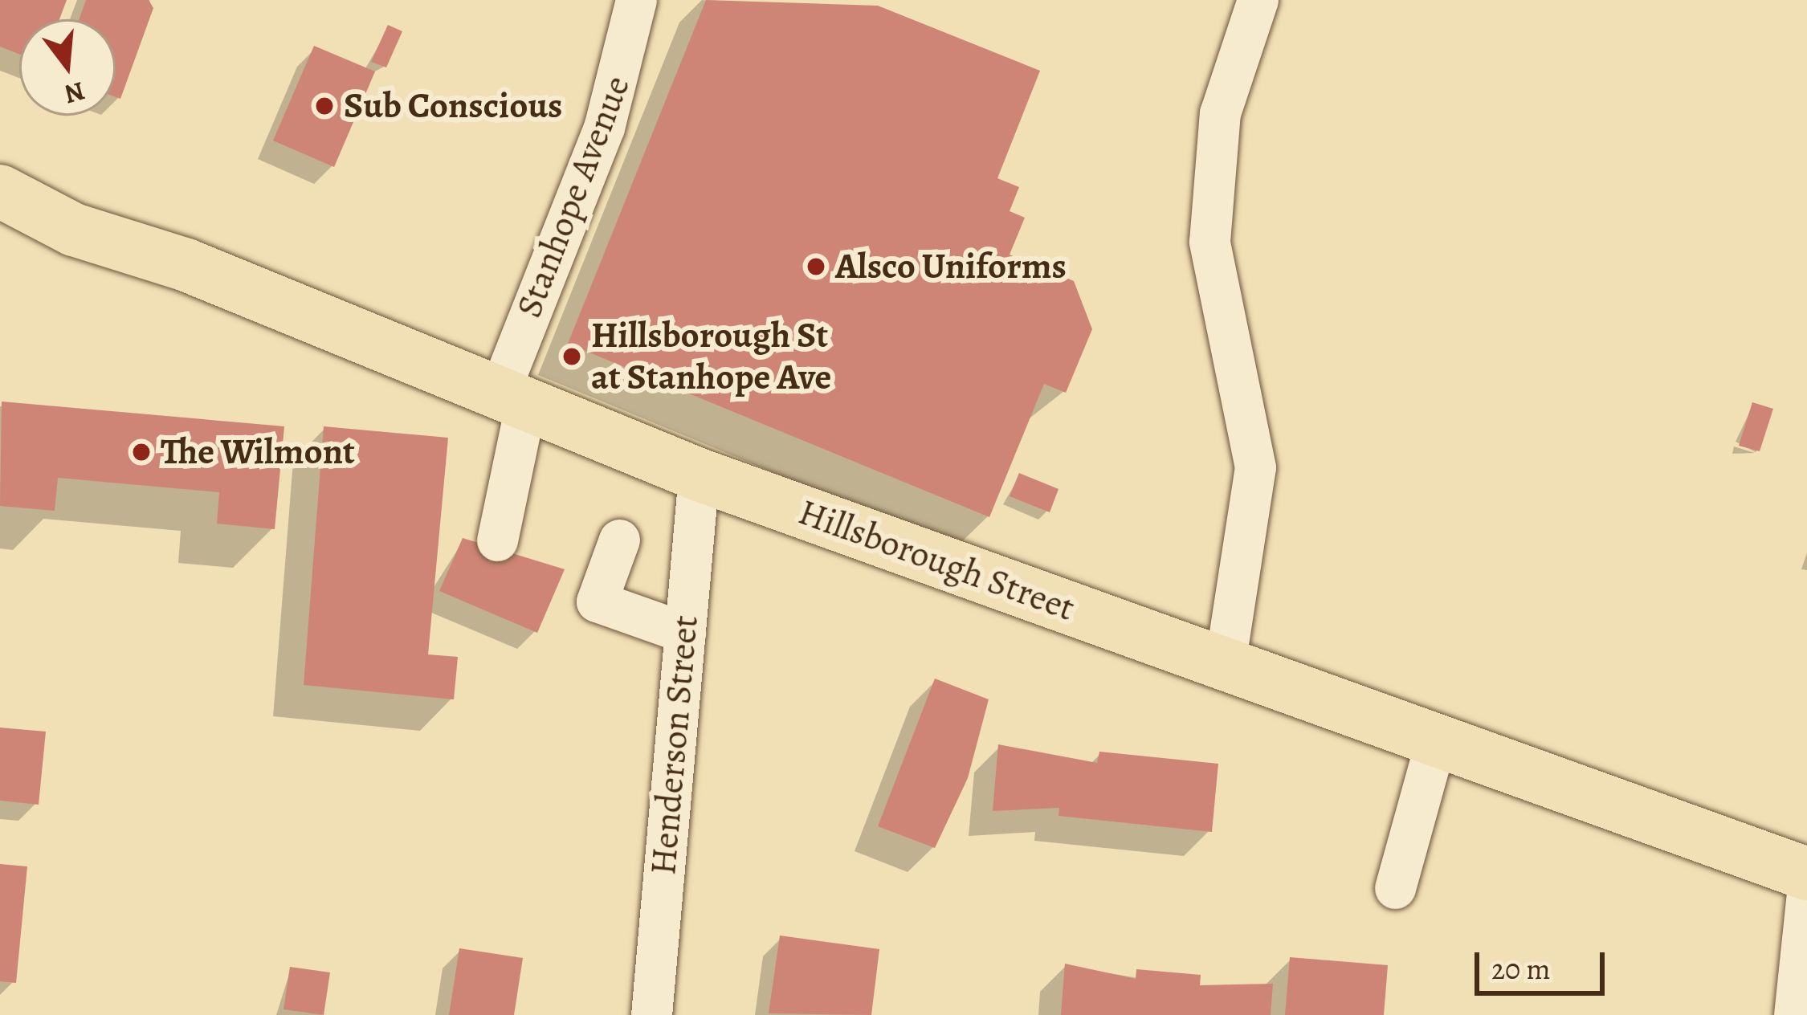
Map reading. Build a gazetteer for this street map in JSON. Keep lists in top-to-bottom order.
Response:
{
  "streets": {
    "main road": ["Hillsborough Street"],
    "street": ["Stanhope Avenue", "Henderson Street"]
  },
  "crossings": [
    ["Stanhope Avenue", "Hillsborough Street"],
    ["Hillsborough Street", "Henderson Street"]
  ],
  "places": [
    "Sub Conscious",
    "Alsco Uniforms",
    "Hillsborough St at Stanhope Ave",
    "The Wilmont"
  ],
  "scale_bar": "20 m",
  "north": "bottom"
}
